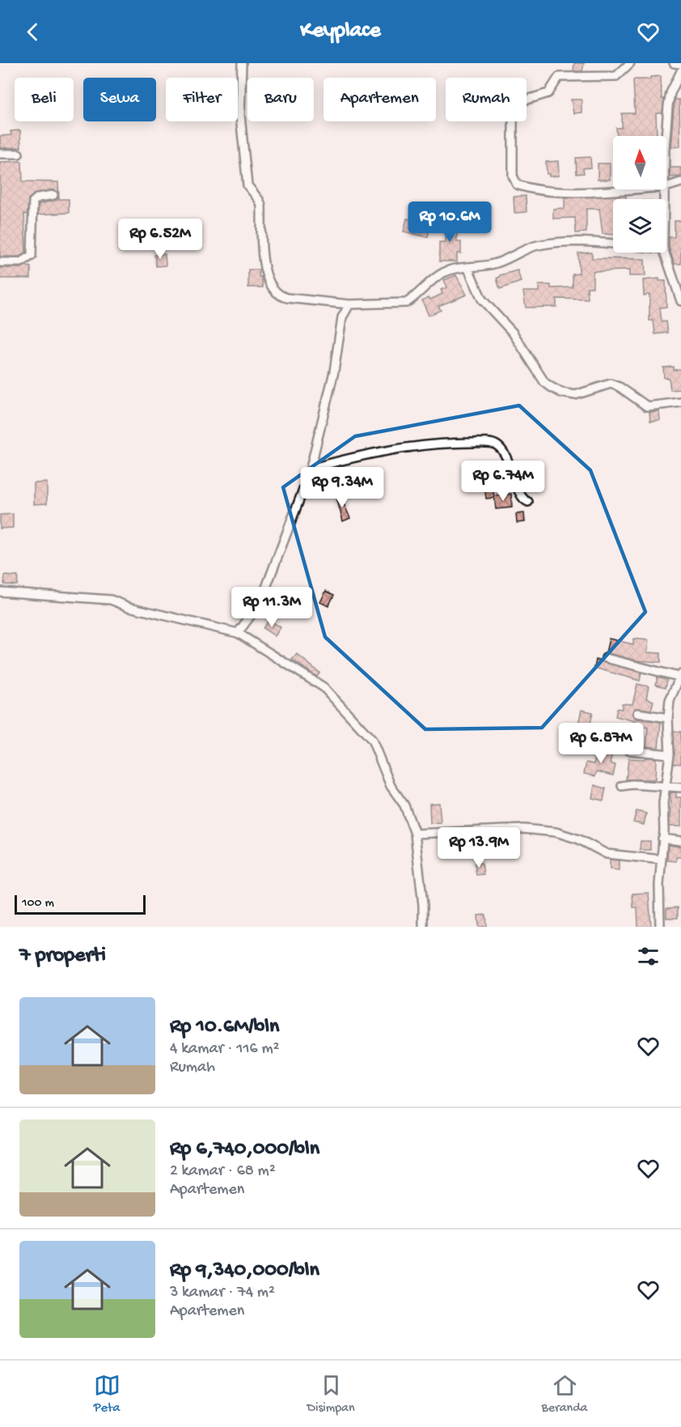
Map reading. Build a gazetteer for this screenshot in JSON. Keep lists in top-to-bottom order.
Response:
{
  "scale_bar": "100 m",
  "north": "top",
  "page": {
    "header": "Keyplace",
    "chip": [
      "Beli",
      "Sewa",
      "Filter",
      "Baru",
      "Apartemen",
      "Rumah"
    ],
    "price": [
      "Rp 10.6M",
      "Rp 6.52M",
      "Rp 6.74M",
      "Rp 9.34M",
      "Rp 11.3M",
      "Rp 6.87M",
      "Rp 13.9M"
    ],
    "scale": "100 m",
    "heading": "7 properti",
    "list": [
      {
        "name": "Rp 10.6M/bln",
        "note": "4 kamar · 116 m² · Rumah"
      },
      {
        "name": "Rp 6,740,000/bln",
        "note": "2 kamar · 68 m² · Apartemen"
      },
      {
        "name": "Rp 9,340,000/bln",
        "note": "3 kamar · 74 m² · Apartemen"
      }
    ],
    "tabs": ["Peta", "Disimpan", "Beranda"]
  }
}
